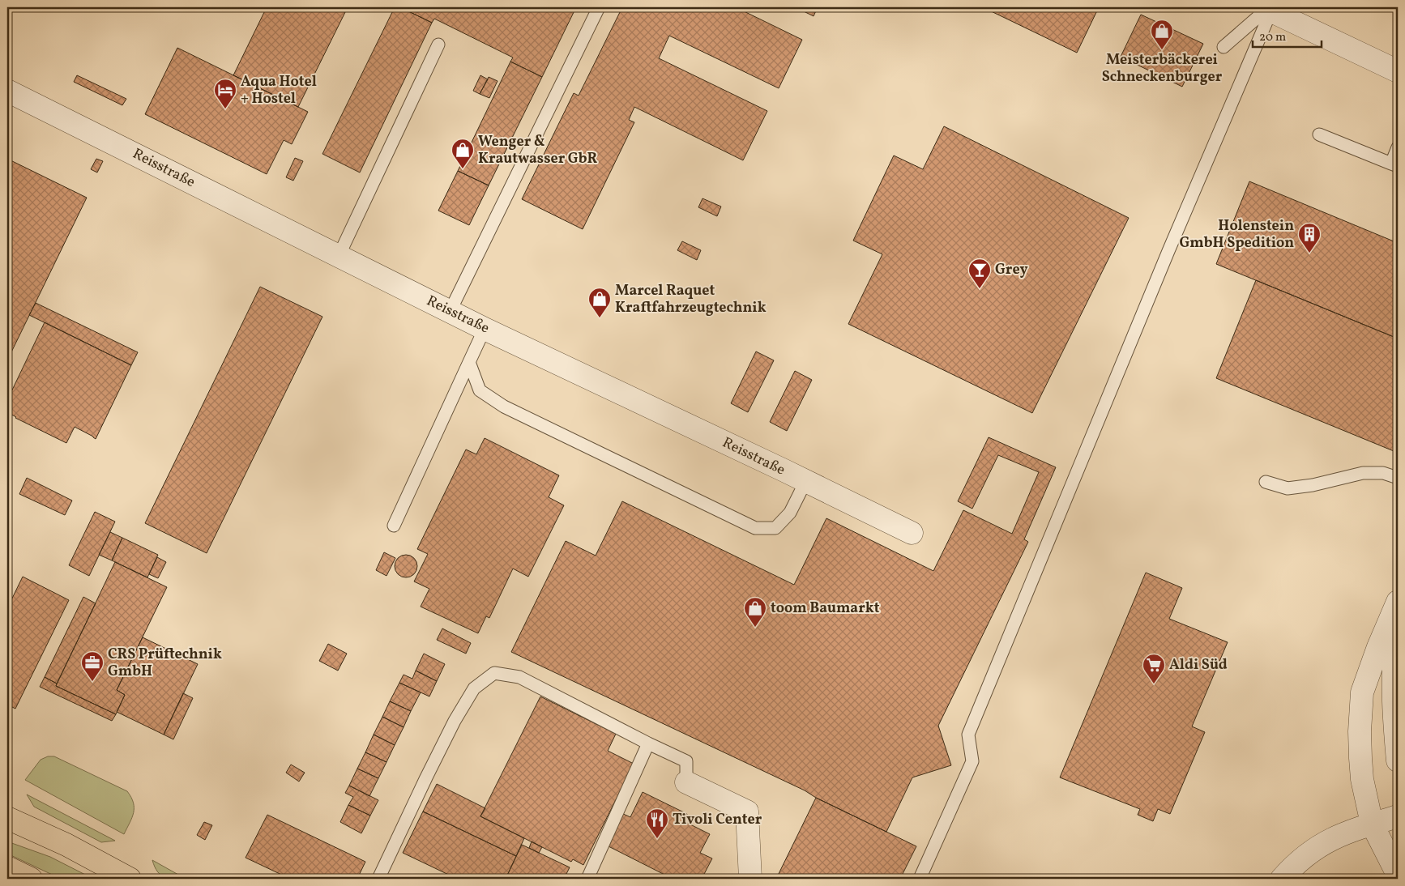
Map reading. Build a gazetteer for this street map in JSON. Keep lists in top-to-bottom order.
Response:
{
  "streets": {
    "street": ["Reisstraße"]
  },
  "places": {
    "shop": [
      "Meisterbäckerei Schneckenburger",
      "Wenger & Krautwasser GbR",
      "Marcel Raquet Kraftfahrzeugtechnik",
      "toom Baumarkt"
    ],
    "hotel": ["Aqua Hotel + Hostel"],
    "building": ["Holenstein GmbH Spedition"],
    "bar": ["Grey"],
    "office": ["CRS Prüftechnik GmbH"],
    "supermarket": ["Aldi Süd"],
    "restaurant": ["Tivoli Center"]
  },
  "scale_bar": "20 m"
}
